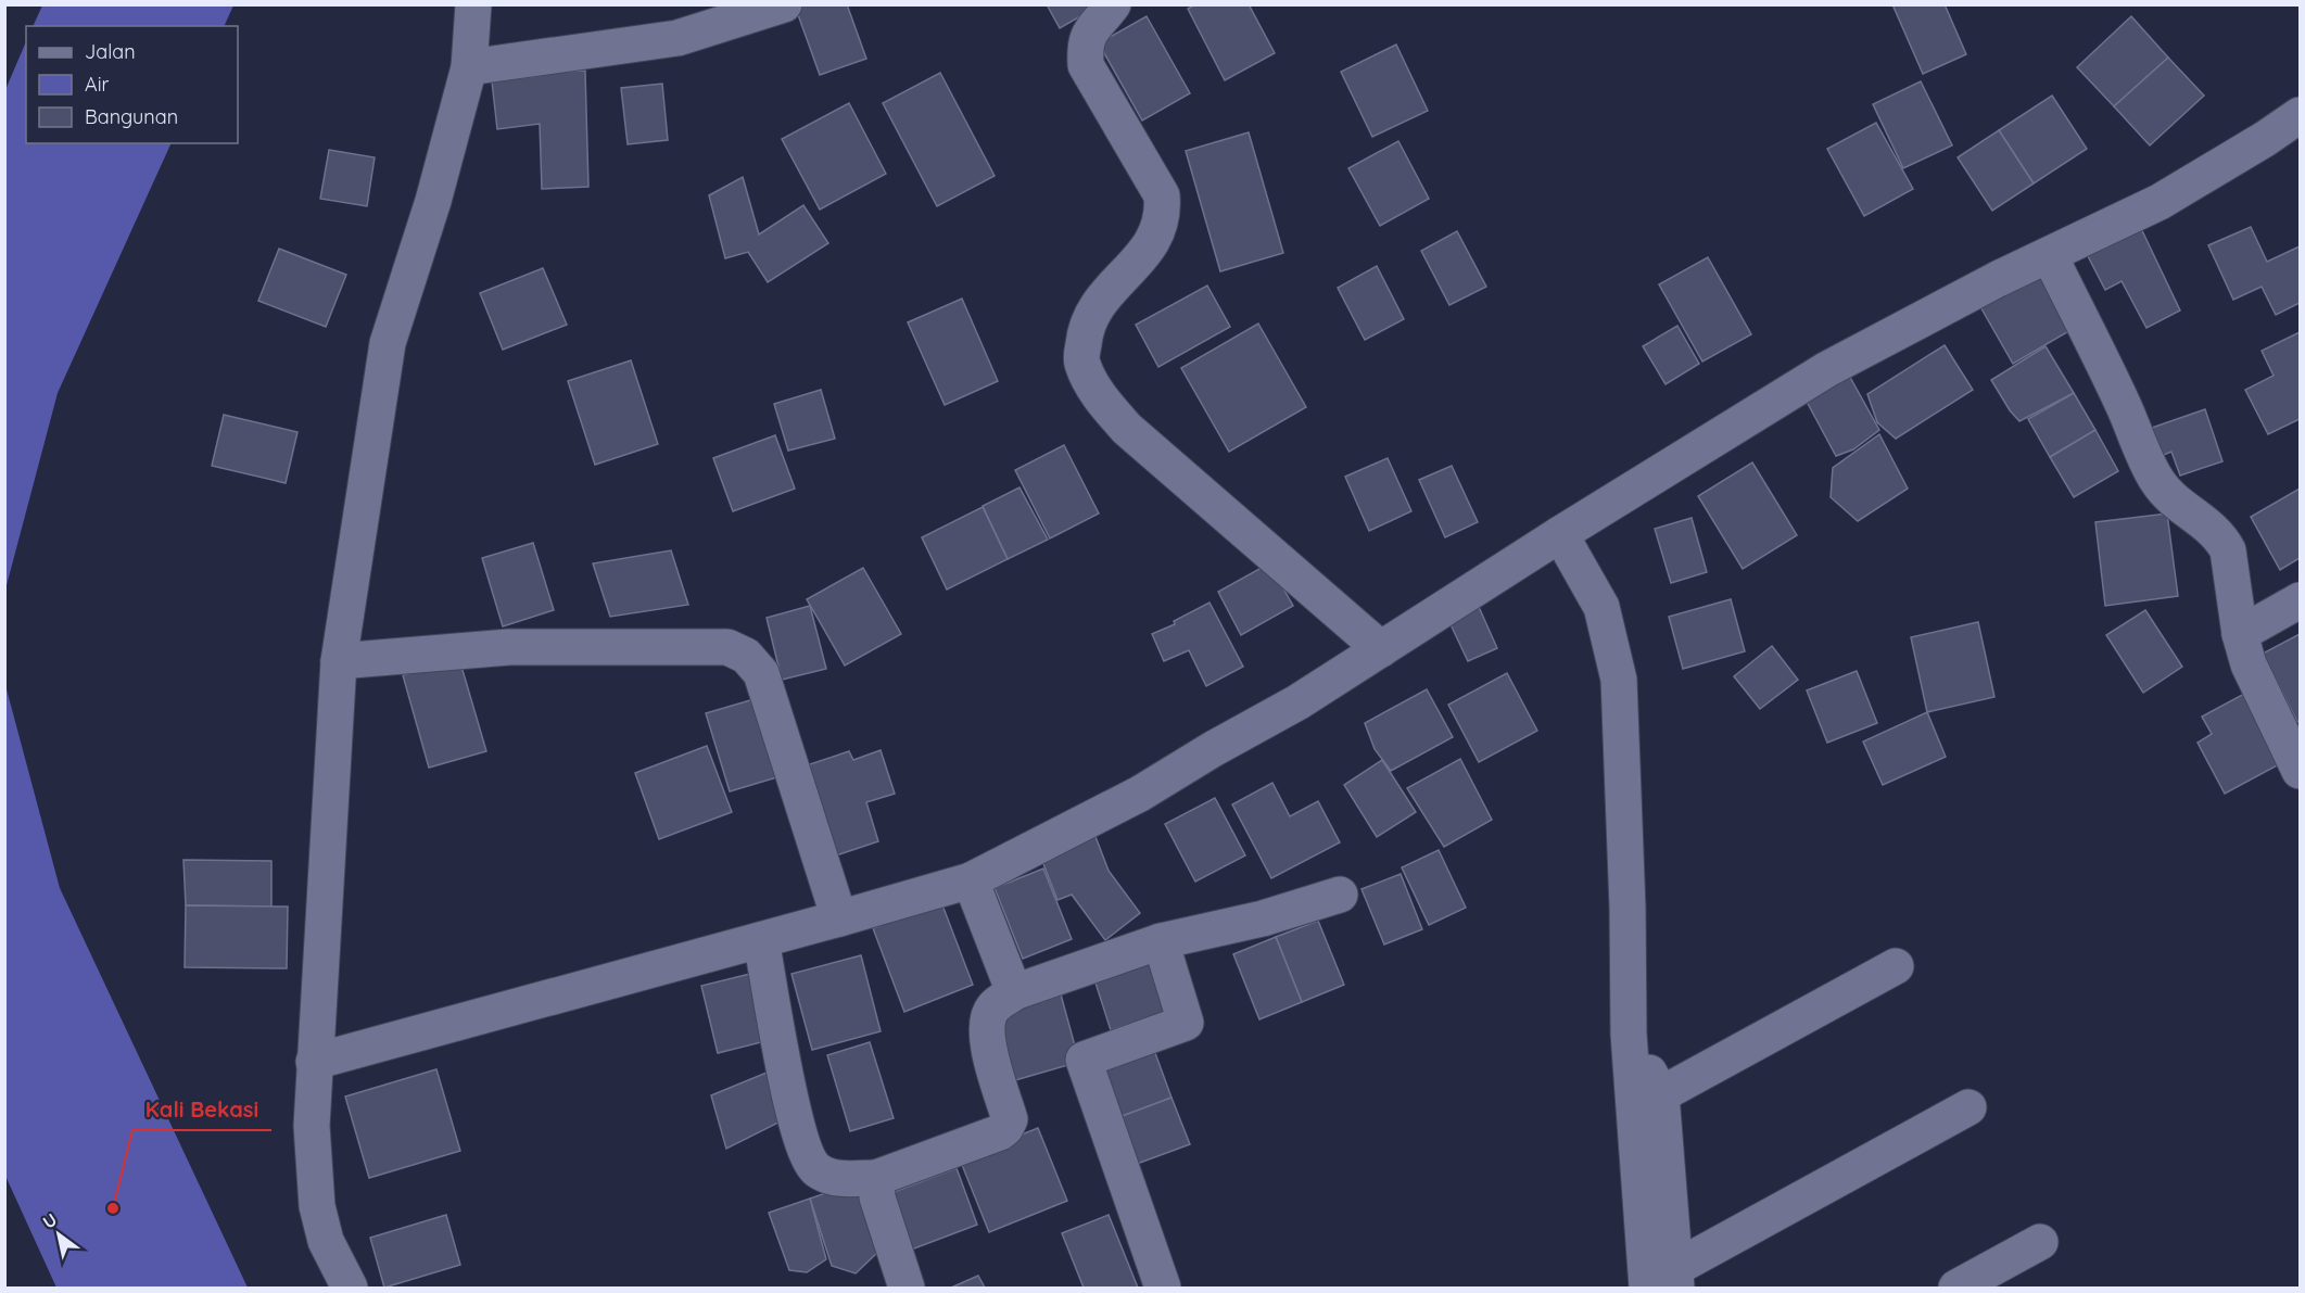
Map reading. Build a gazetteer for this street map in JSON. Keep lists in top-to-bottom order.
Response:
{
  "places": ["Kali Bekasi"],
  "legend": ["Jalan", "Air", "Bangunan"],
  "north": "top left"
}
